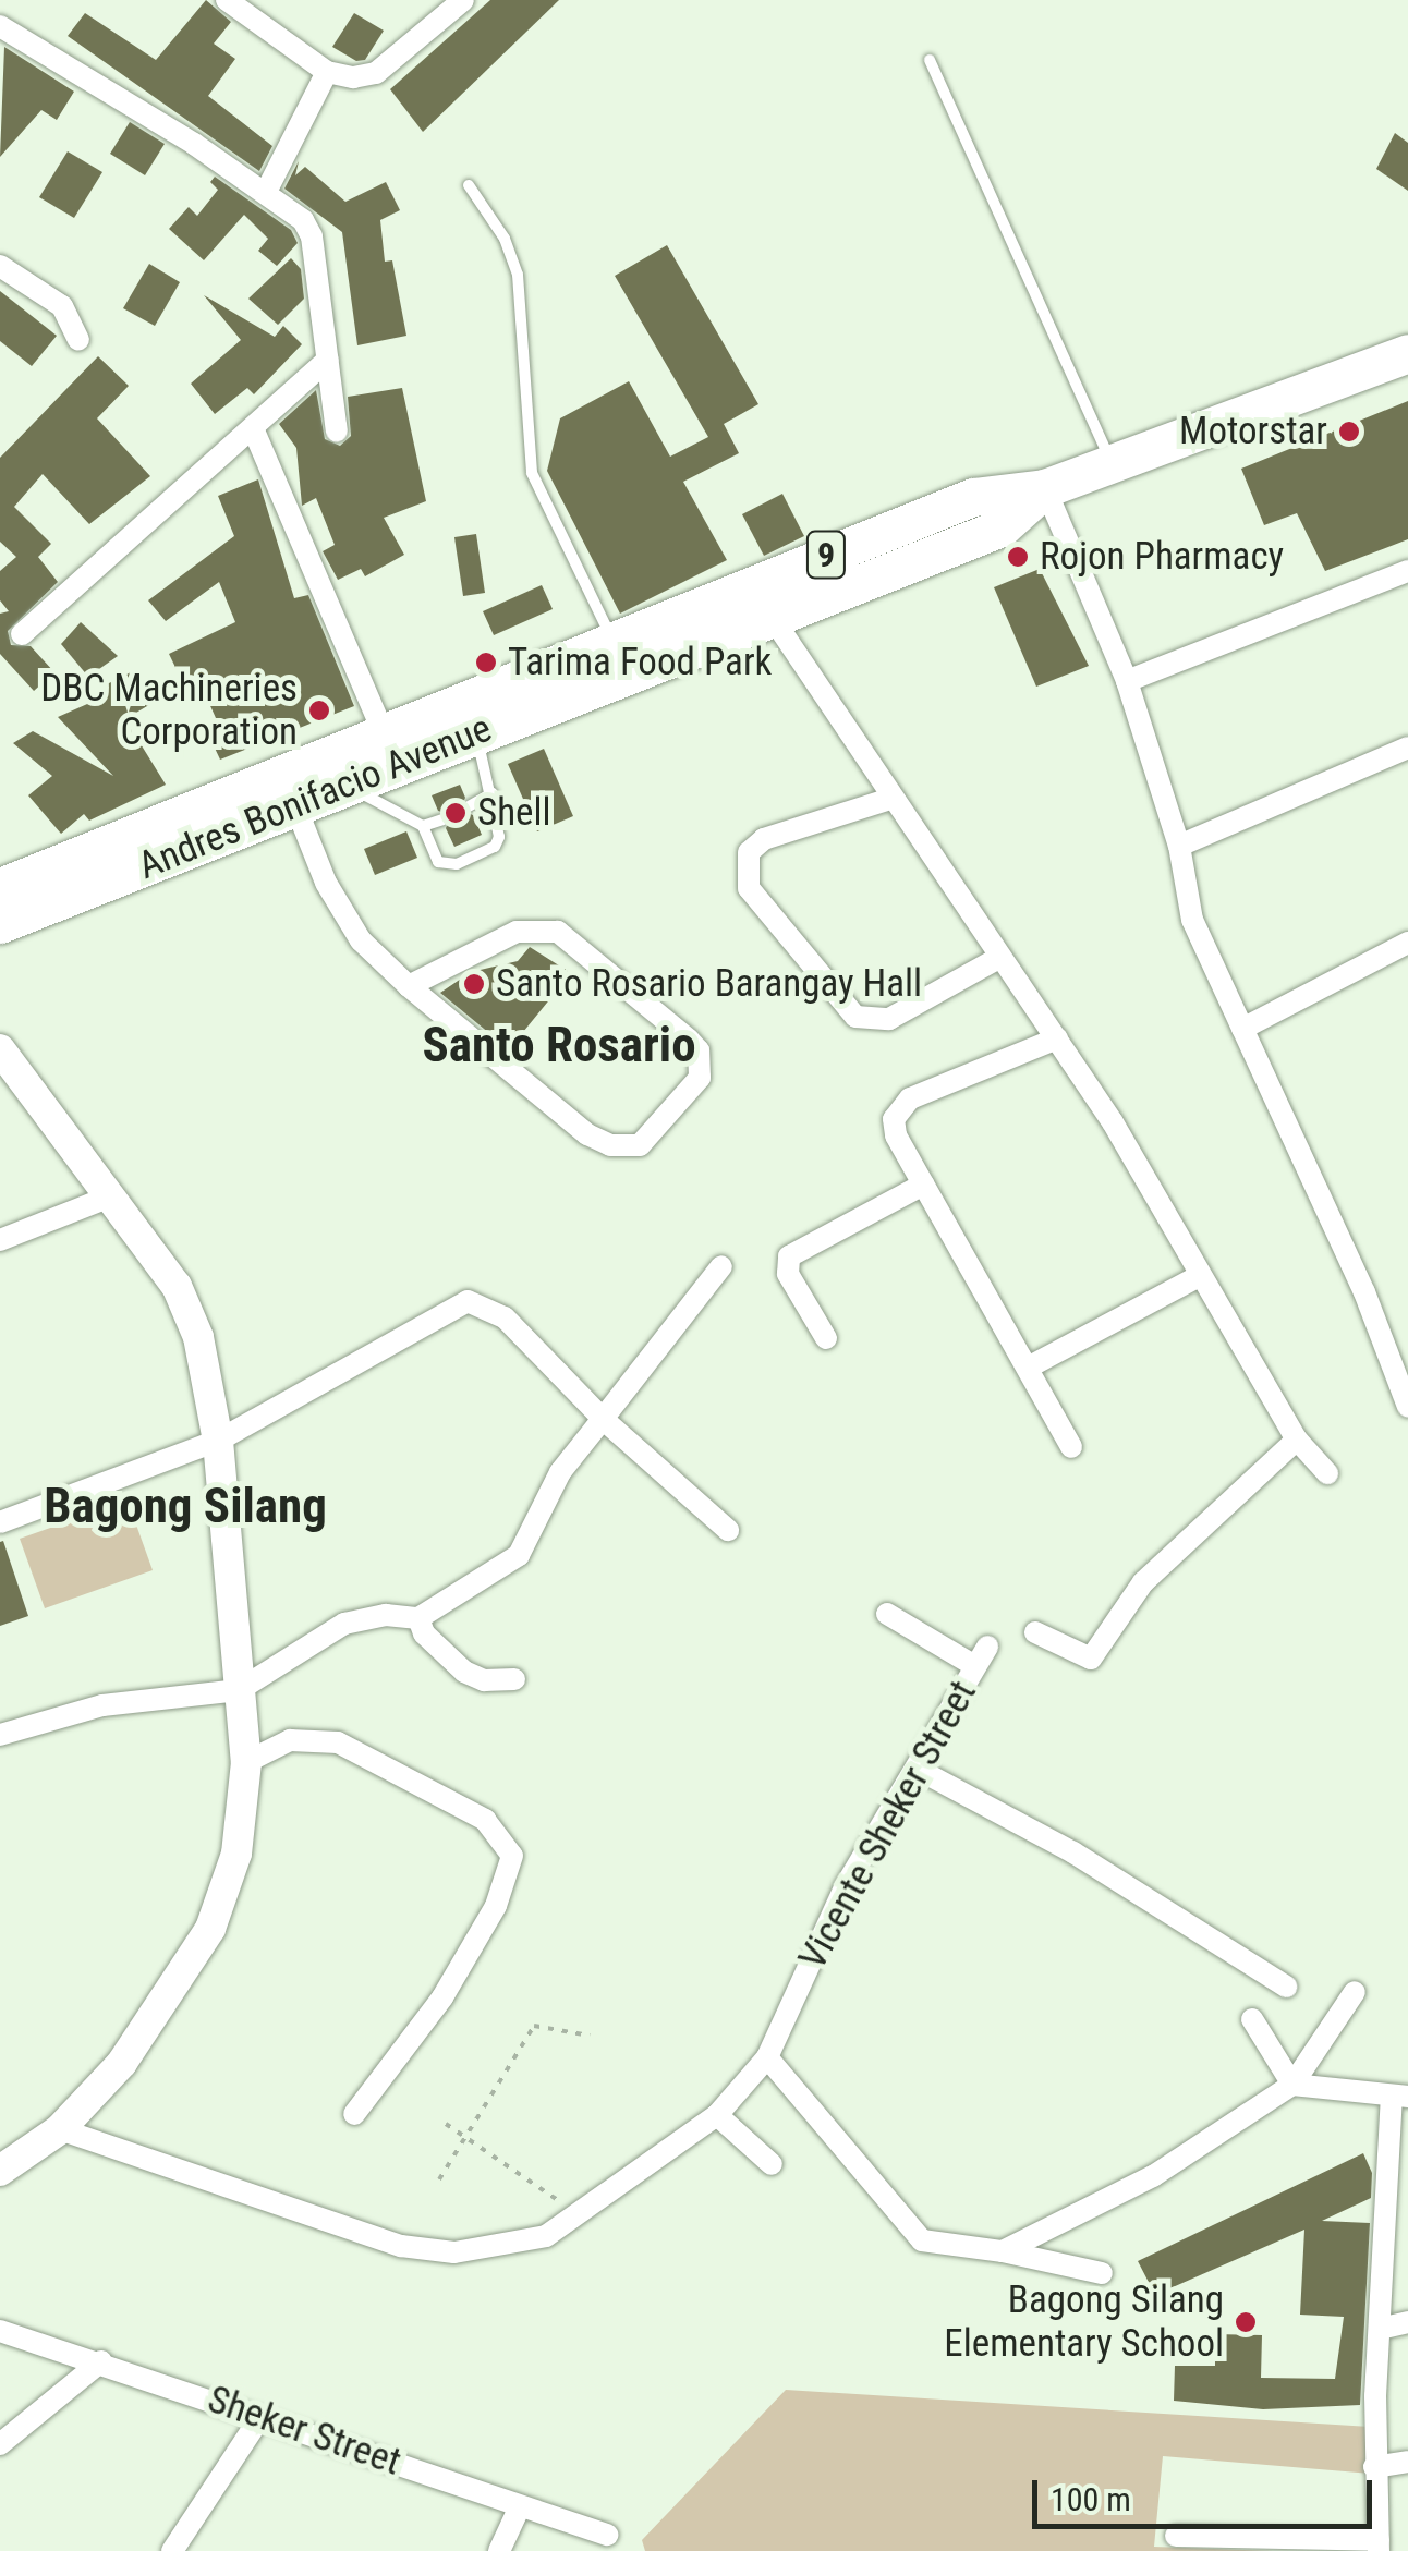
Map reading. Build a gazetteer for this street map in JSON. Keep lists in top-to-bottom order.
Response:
{
  "streets": {
    "highway": ["9", "Andres Bonifacio Avenue"],
    "street": ["Vicente Sheker Street", "Sheker Street"]
  },
  "districts": ["Santo Rosario", "Bagong Silang"],
  "places": [
    "Motorstar",
    "Rojon Pharmacy",
    "Tarima Food Park",
    "DBC Machineries Corporation",
    "Shell",
    "Santo Rosario Barangay Hall",
    "Bagong Silang Elementary School"
  ],
  "scale_bar": "100 m"
}
